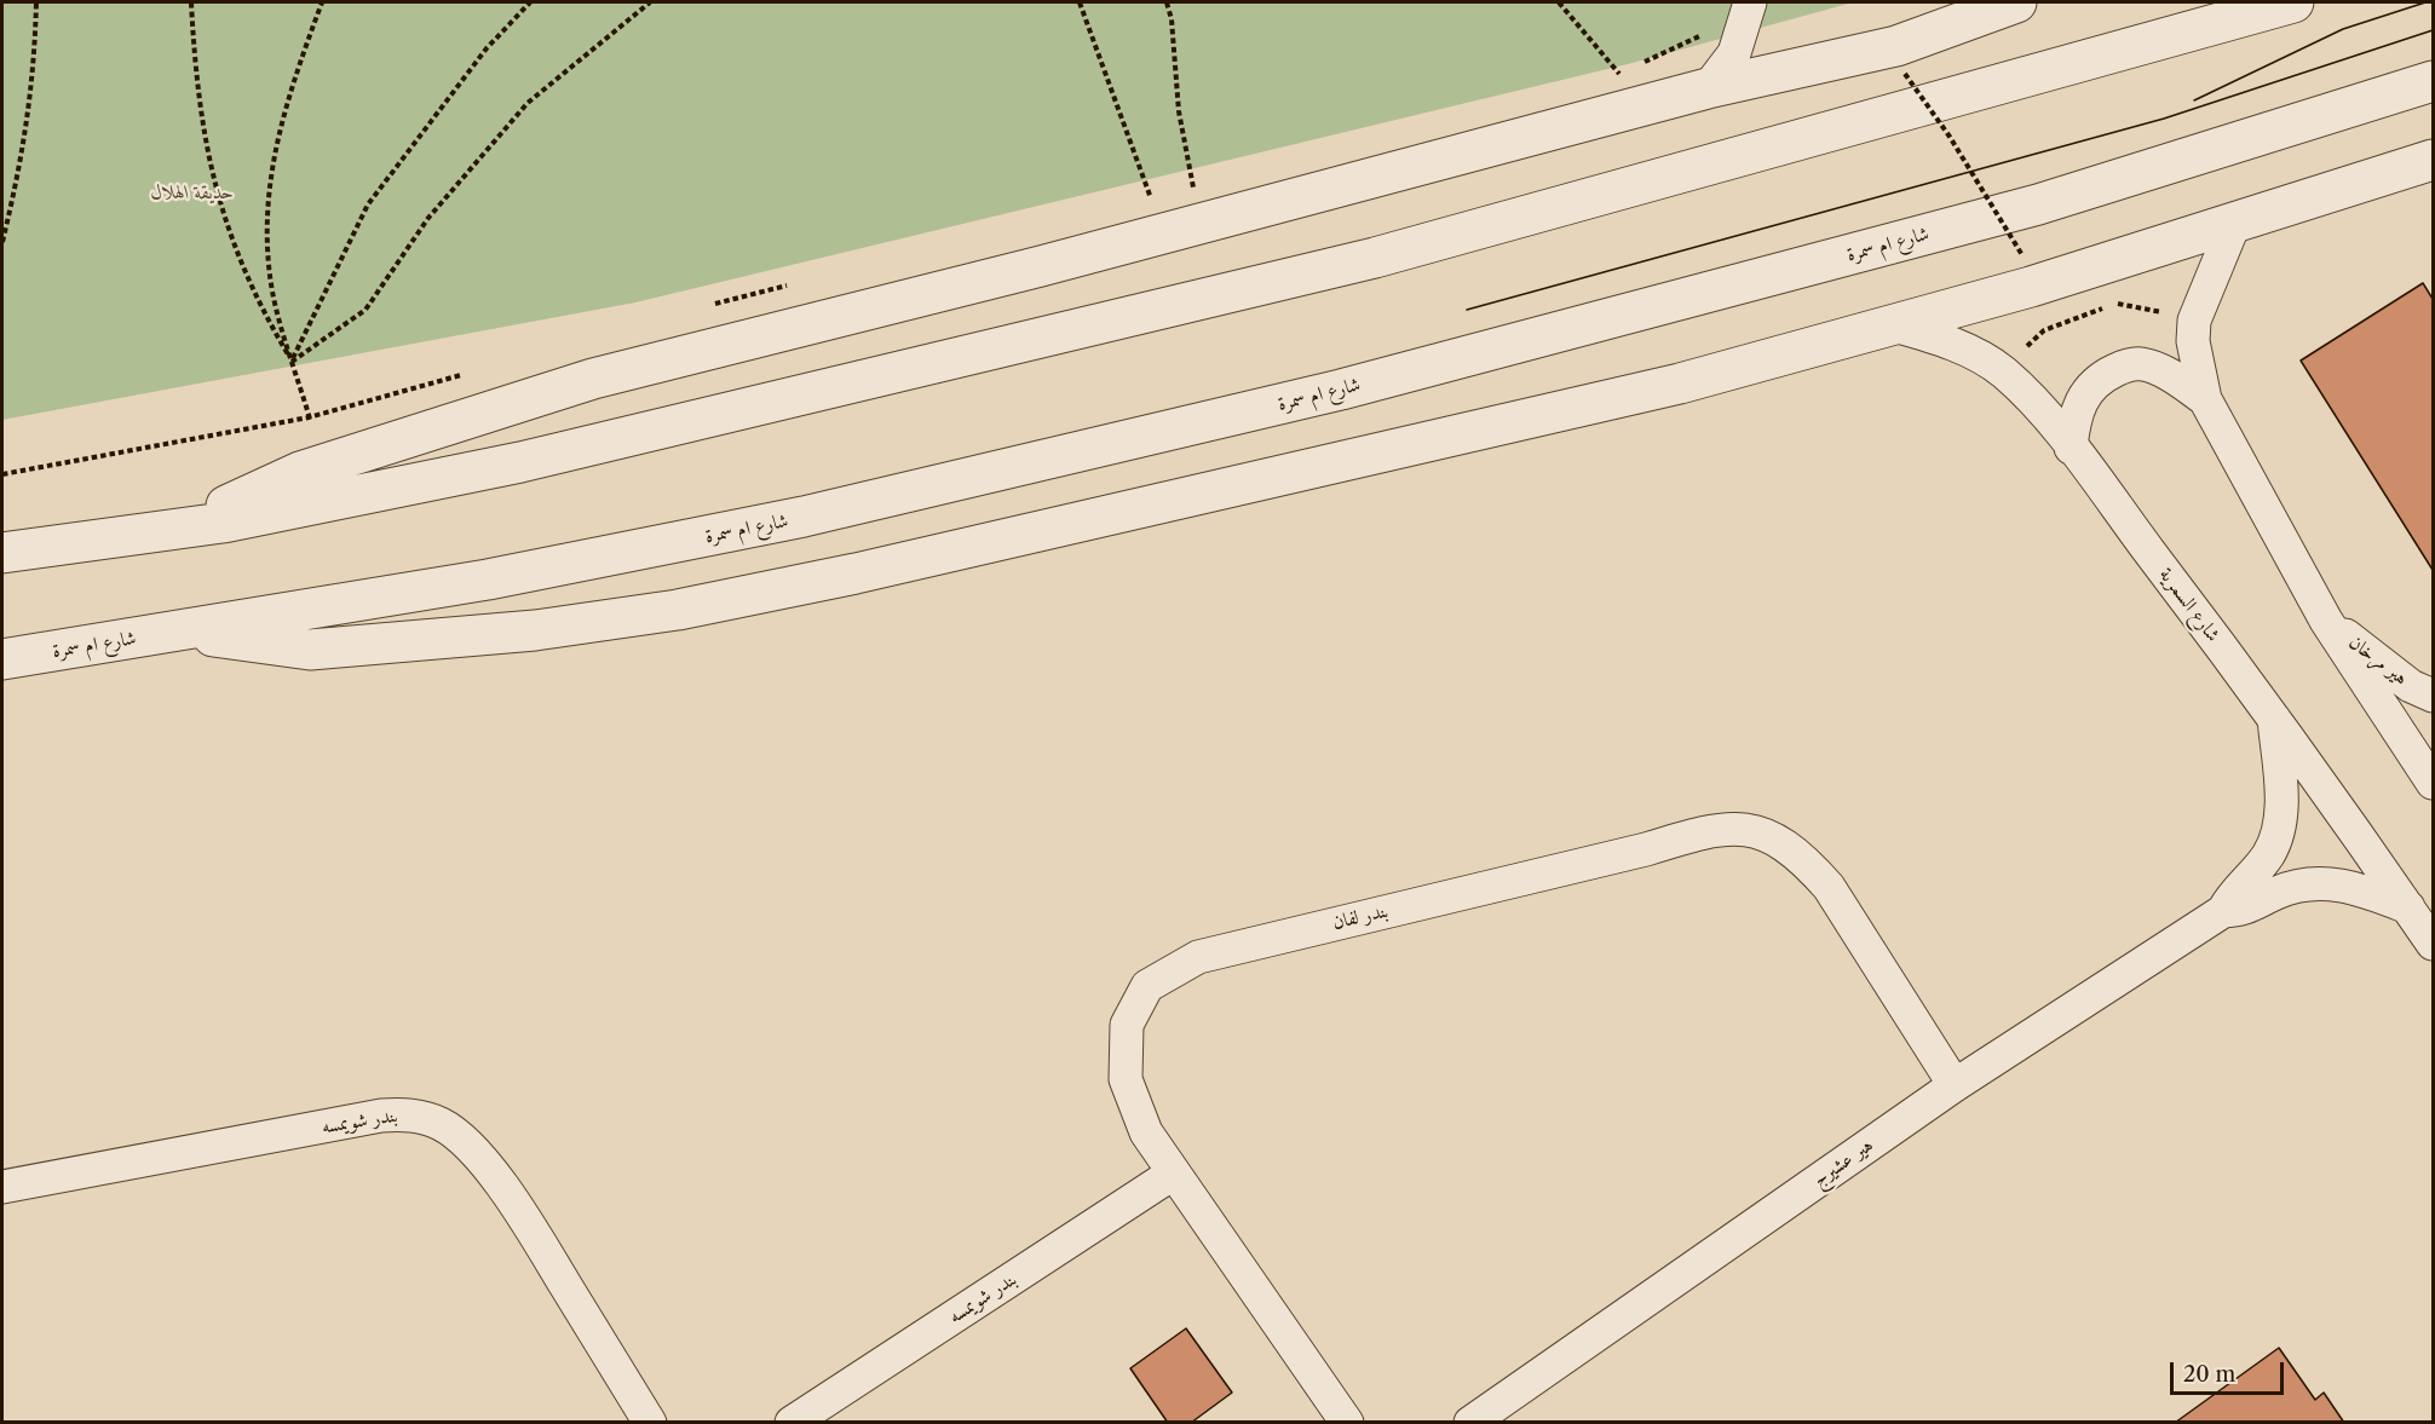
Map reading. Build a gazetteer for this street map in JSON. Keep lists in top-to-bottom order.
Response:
{
  "streets": {
    "street": [
      "شارع ام سمرة",
      "شارع السمرية",
      "هير مرخان",
      "بندر لفان",
      "بندر شويمسه",
      "هير عشيرج"
    ]
  },
  "crossings": [
    ["شارع ام سمرة", "شارع السمرية"],
    ["شارع السمرية", "هير عشيرج"],
    ["بندر لفان", "بندر شويمسه"],
    ["بندر لفان", "هير عشيرج"]
  ],
  "parks": ["حديقة الهلال"],
  "scale_bar": "20 m"
}
